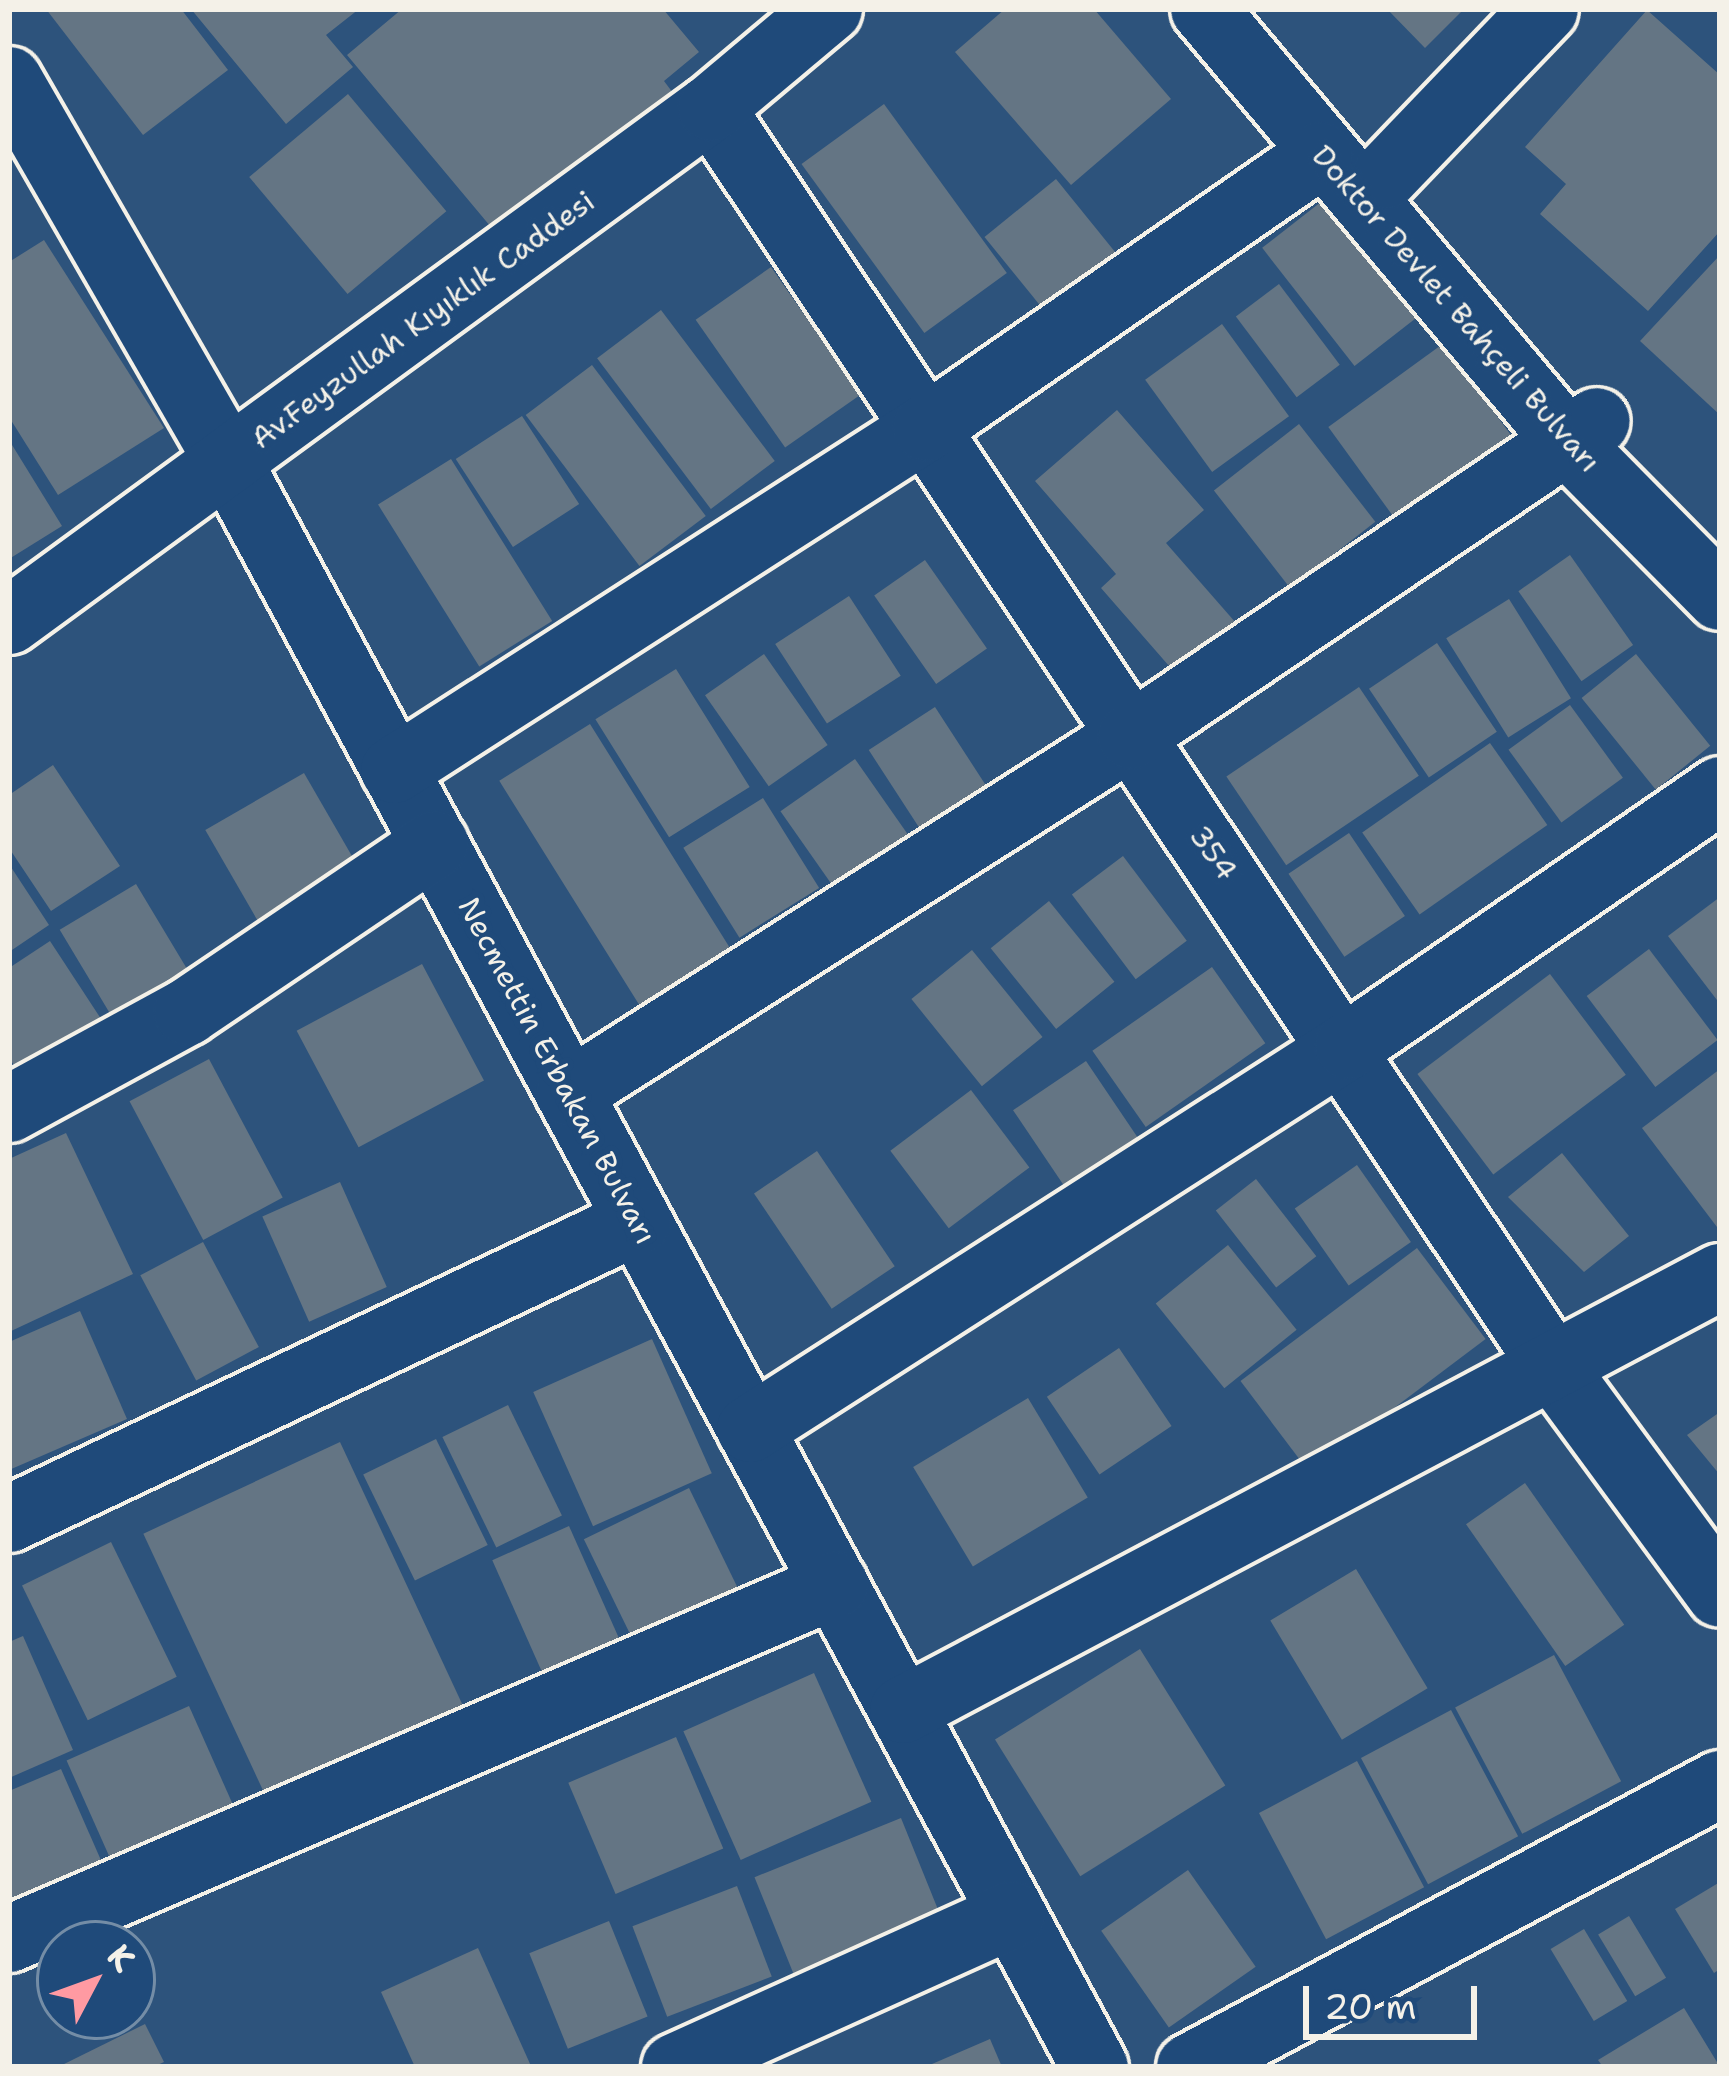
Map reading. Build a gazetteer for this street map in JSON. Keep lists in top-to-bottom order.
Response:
{
  "streets": {
    "street": [
      "Doktor Devlet Bahçeli Bulvarı",
      "Av.Feyzullah Kıyıklık Caddesi",
      "354",
      "Necmettin Erbakan Bulvarı"
    ]
  },
  "crossings": [
    ["Av.Feyzullah Kıyıklık Caddesi", "354"],
    ["Av.Feyzullah Kıyıklık Caddesi", "Necmettin Erbakan Bulvarı"]
  ],
  "scale_bar": "20 m",
  "north": "top right"
}
